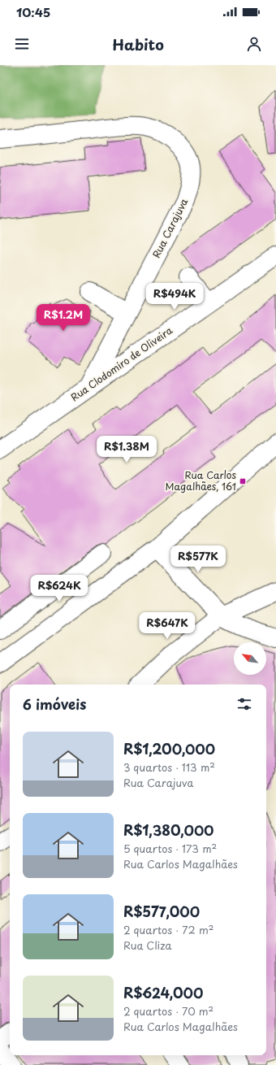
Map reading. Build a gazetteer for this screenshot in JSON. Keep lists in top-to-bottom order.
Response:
{
  "streets": {
    "street": ["Rua Carajuva", "Rua Clodomiro de Oliveira"]
  },
  "crossings": [
    ["Rua Carajuva", "Rua Clodomiro de Oliveira"]
  ],
  "places": {
    "transit": ["Rua Carlos Magalhães, 161"]
  },
  "north": "top left",
  "page": {
    "status": "10:45",
    "header": "Habito",
    "price": [
      "R$494K",
      "R$1.2M",
      "R$1.38M",
      "R$577K",
      "R$624K",
      "R$647K"
    ],
    "heading": "6 imóveis",
    "list": [
      {
        "name": "R$1,200,000",
        "note": "3 quartos · 113 m² · Rua Carajuva"
      },
      {
        "name": "R$1,380,000",
        "note": "5 quartos · 173 m² · Rua Carlos Magalhães"
      },
      {
        "name": "R$577,000",
        "note": "2 quartos · 72 m² · Rua Cliza"
      },
      {
        "name": "R$624,000",
        "note": "2 quartos · 70 m² · Rua Carlos Magalhães"
      }
    ]
  }
}
